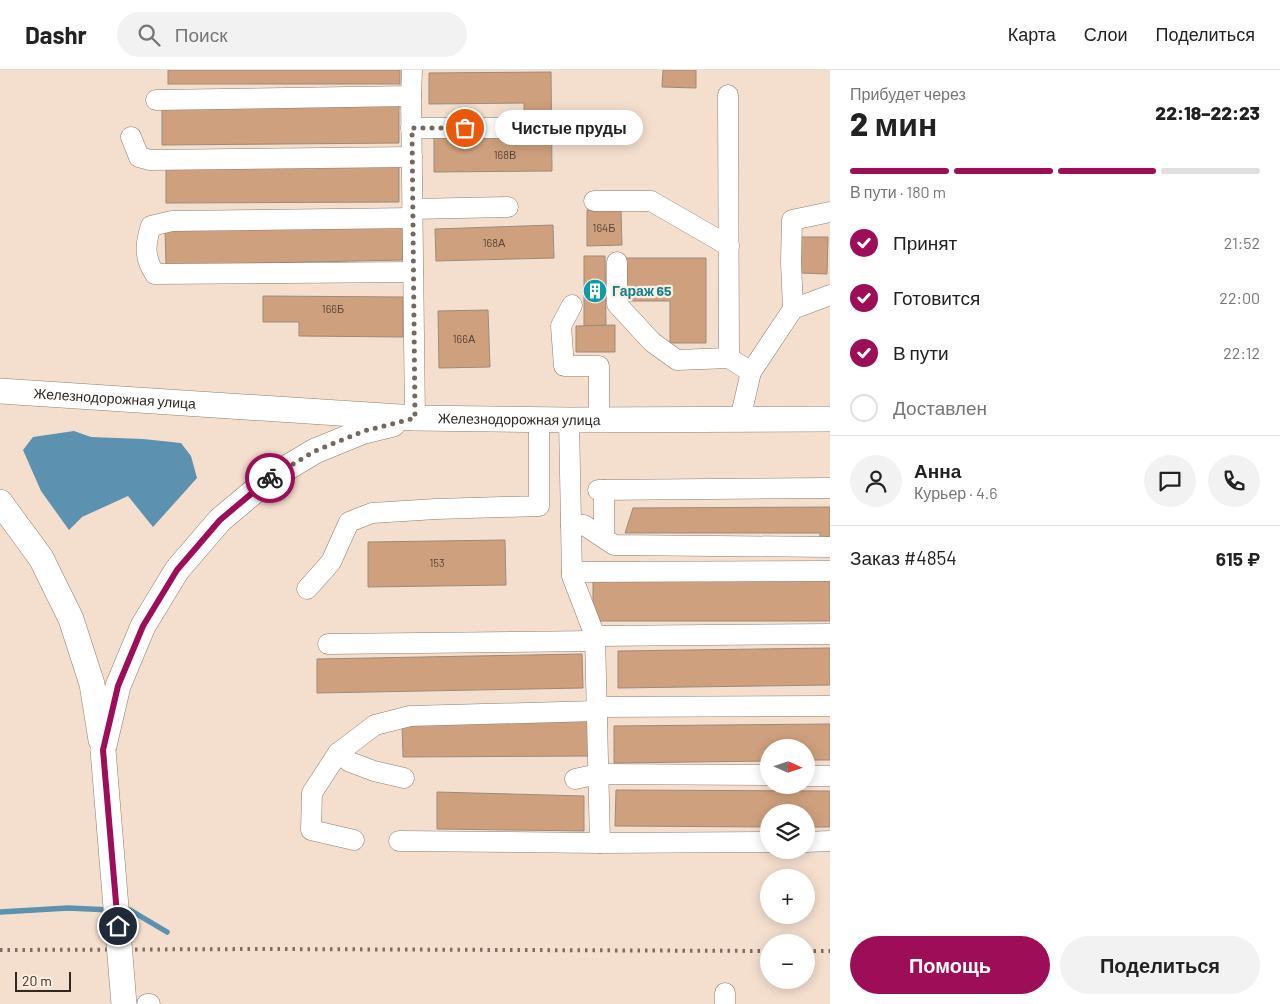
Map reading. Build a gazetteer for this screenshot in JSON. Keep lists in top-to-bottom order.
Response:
{
  "streets": {
    "main road": ["Железнодорожная улица"]
  },
  "places": {
    "other": ["Чистые пруды"],
    "building": ["Гараж 65"]
  },
  "house_numbers": [
    "168В",
    "164Б",
    "168А",
    "166Б",
    "166А",
    "153"
  ],
  "scale_bar": "20 m",
  "north": "right",
  "page": {
    "header": "Dashr",
    "search": "Поиск",
    "nav": ["Карта", "Слои", "Поделиться"],
    "heading": ["2 мин", "Прибудет через", "22:18–22:23"],
    "panel": [
      "Анна",
      "Курьер · 4.6",
      "Заказ #4854",
      "615 ₽"
    ],
    "bubble": "Чистые пруды",
    "bar": "В пути · 180 m",
    "list": [
      ["Принят", "21:52"],
      ["Готовится", "22:00"],
      ["В пути", "22:12"],
      "Доставлен"
    ],
    "map_buttons": ["+", "−"],
    "buttons": ["Помощь", "Поделиться"],
    "scale": "20 m"
  }
}
